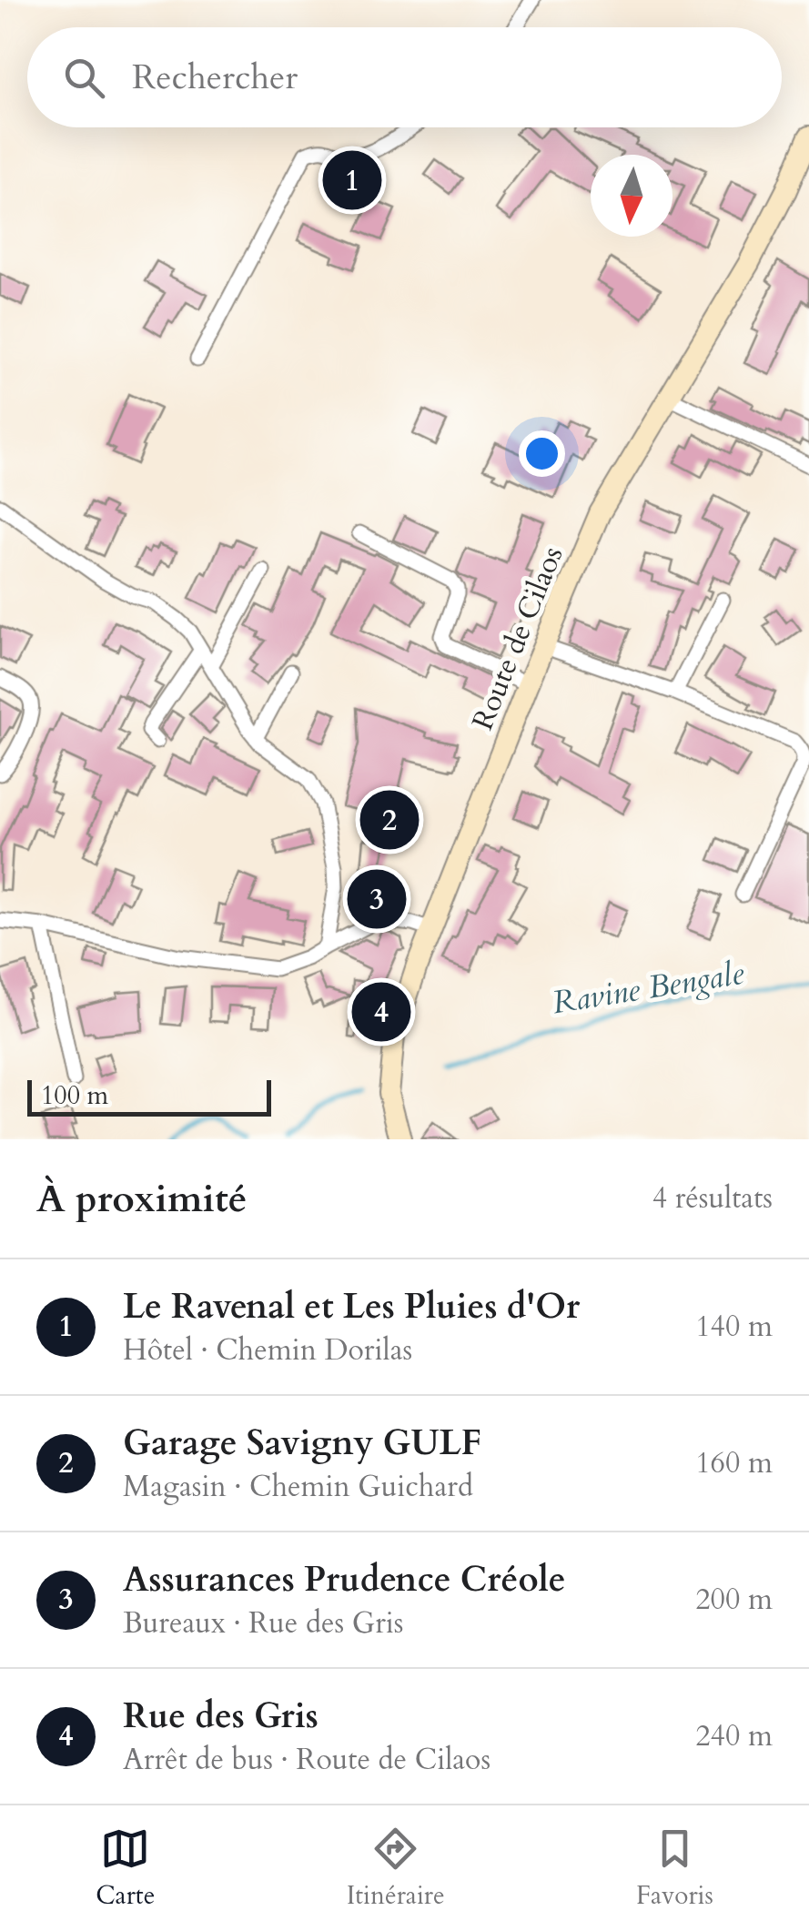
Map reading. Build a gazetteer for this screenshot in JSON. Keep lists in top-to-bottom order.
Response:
{
  "streets": {
    "main road": ["Route de Cilaos"]
  },
  "water": ["Ravine Bengale"],
  "scale_bar": "100 m",
  "north": "bottom",
  "page": {
    "search": "Rechercher",
    "pins": [
      "1",
      "2",
      "3",
      "4"
    ],
    "scale": "100 m",
    "heading": ["À proximité", "4 résultats"],
    "list": [
      {
        "mark": "1",
        "name": "Le Ravenal et Les Pluies d'Or",
        "note": "Hôtel · Chemin Dorilas",
        "value": "140 m"
      },
      {
        "mark": "2",
        "name": "Garage Savigny GULF",
        "note": "Magasin · Chemin Guichard",
        "value": "160 m"
      },
      {
        "mark": "3",
        "name": "Assurances Prudence Créole",
        "note": "Bureaux · Rue des Gris",
        "value": "200 m"
      },
      {
        "mark": "4",
        "name": "Rue des Gris",
        "note": "Arrêt de bus · Route de Cilaos",
        "value": "240 m"
      }
    ],
    "nav": ["Carte", "Itinéraire", "Favoris"]
  }
}
